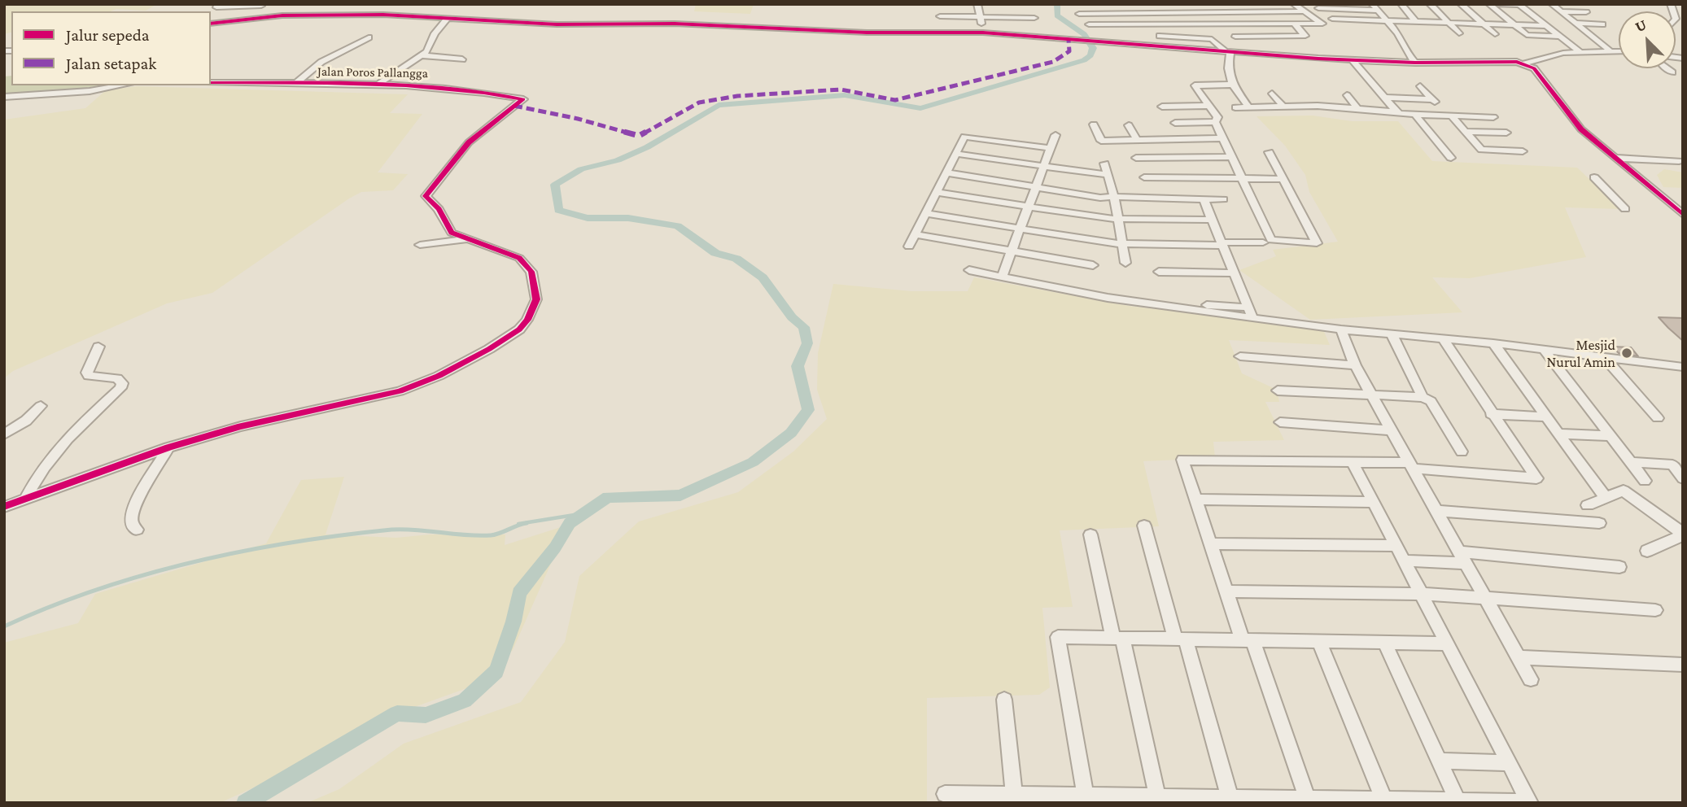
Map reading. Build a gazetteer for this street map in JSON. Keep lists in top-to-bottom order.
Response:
{
  "streets": {
    "street": ["Jalan Poros Pallangga"]
  },
  "places": ["Mesjid Nurul Amin"],
  "legend": ["Jalur sepeda", "Jalan setapak"],
  "north": "top left"
}
